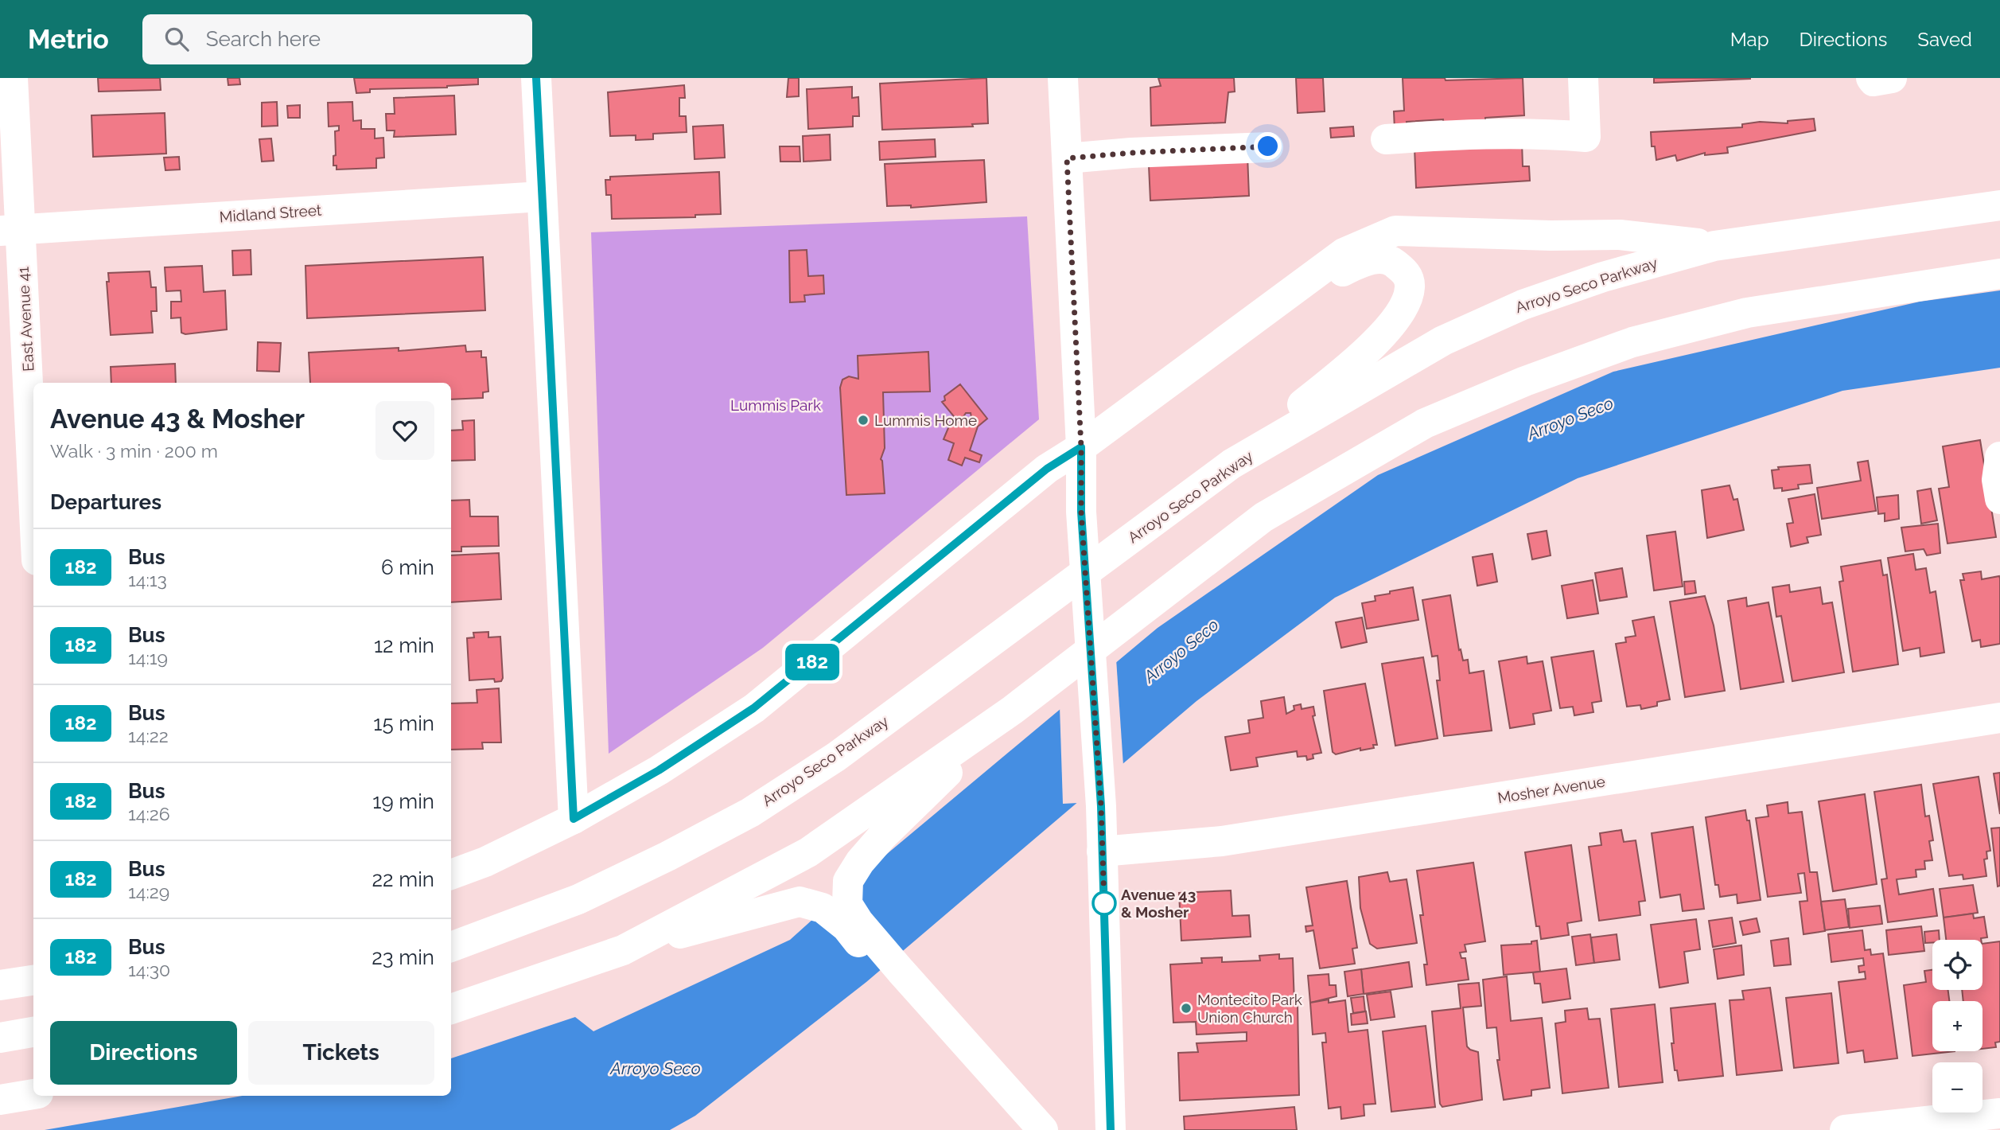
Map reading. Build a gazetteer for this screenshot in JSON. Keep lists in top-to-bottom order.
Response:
{
  "streets": {
    "main road": [
      "Midland Street",
      "Arroyo Seco Parkway",
      "East Avenue 41",
      "Mosher Avenue"
    ]
  },
  "crossings": [
    ["Midland Street", "East Avenue 41"]
  ],
  "water": ["Arroyo Seco"],
  "parks": ["Lummis Park"],
  "places": ["Lummis Home", "Avenue 43 & Mosher", "Montecito Park Union Church"],
  "lines": ["bus line 182"],
  "page": {
    "header": "Metrio",
    "search": "Search here",
    "nav": ["Map", "Directions", "Saved"],
    "on_map": "182",
    "heading": [
      ["Avenue 43 & Mosher", "Walk · 3 min · 200 m"],
      "Departures"
    ],
    "list": [
      {
        "mark": "182",
        "name": "Bus",
        "note": "14:13",
        "value": "6 min"
      },
      {
        "mark": "182",
        "name": "Bus",
        "note": "14:19",
        "value": "12 min"
      },
      {
        "mark": "182",
        "name": "Bus",
        "note": "14:22",
        "value": "15 min"
      },
      {
        "mark": "182",
        "name": "Bus",
        "note": "14:26",
        "value": "19 min"
      },
      {
        "mark": "182",
        "name": "Bus",
        "note": "14:29",
        "value": "22 min"
      },
      {
        "mark": "182",
        "name": "Bus",
        "note": "14:30",
        "value": "23 min"
      }
    ],
    "map_buttons": ["+", "−"],
    "buttons": ["Directions", "Tickets"]
  }
}
